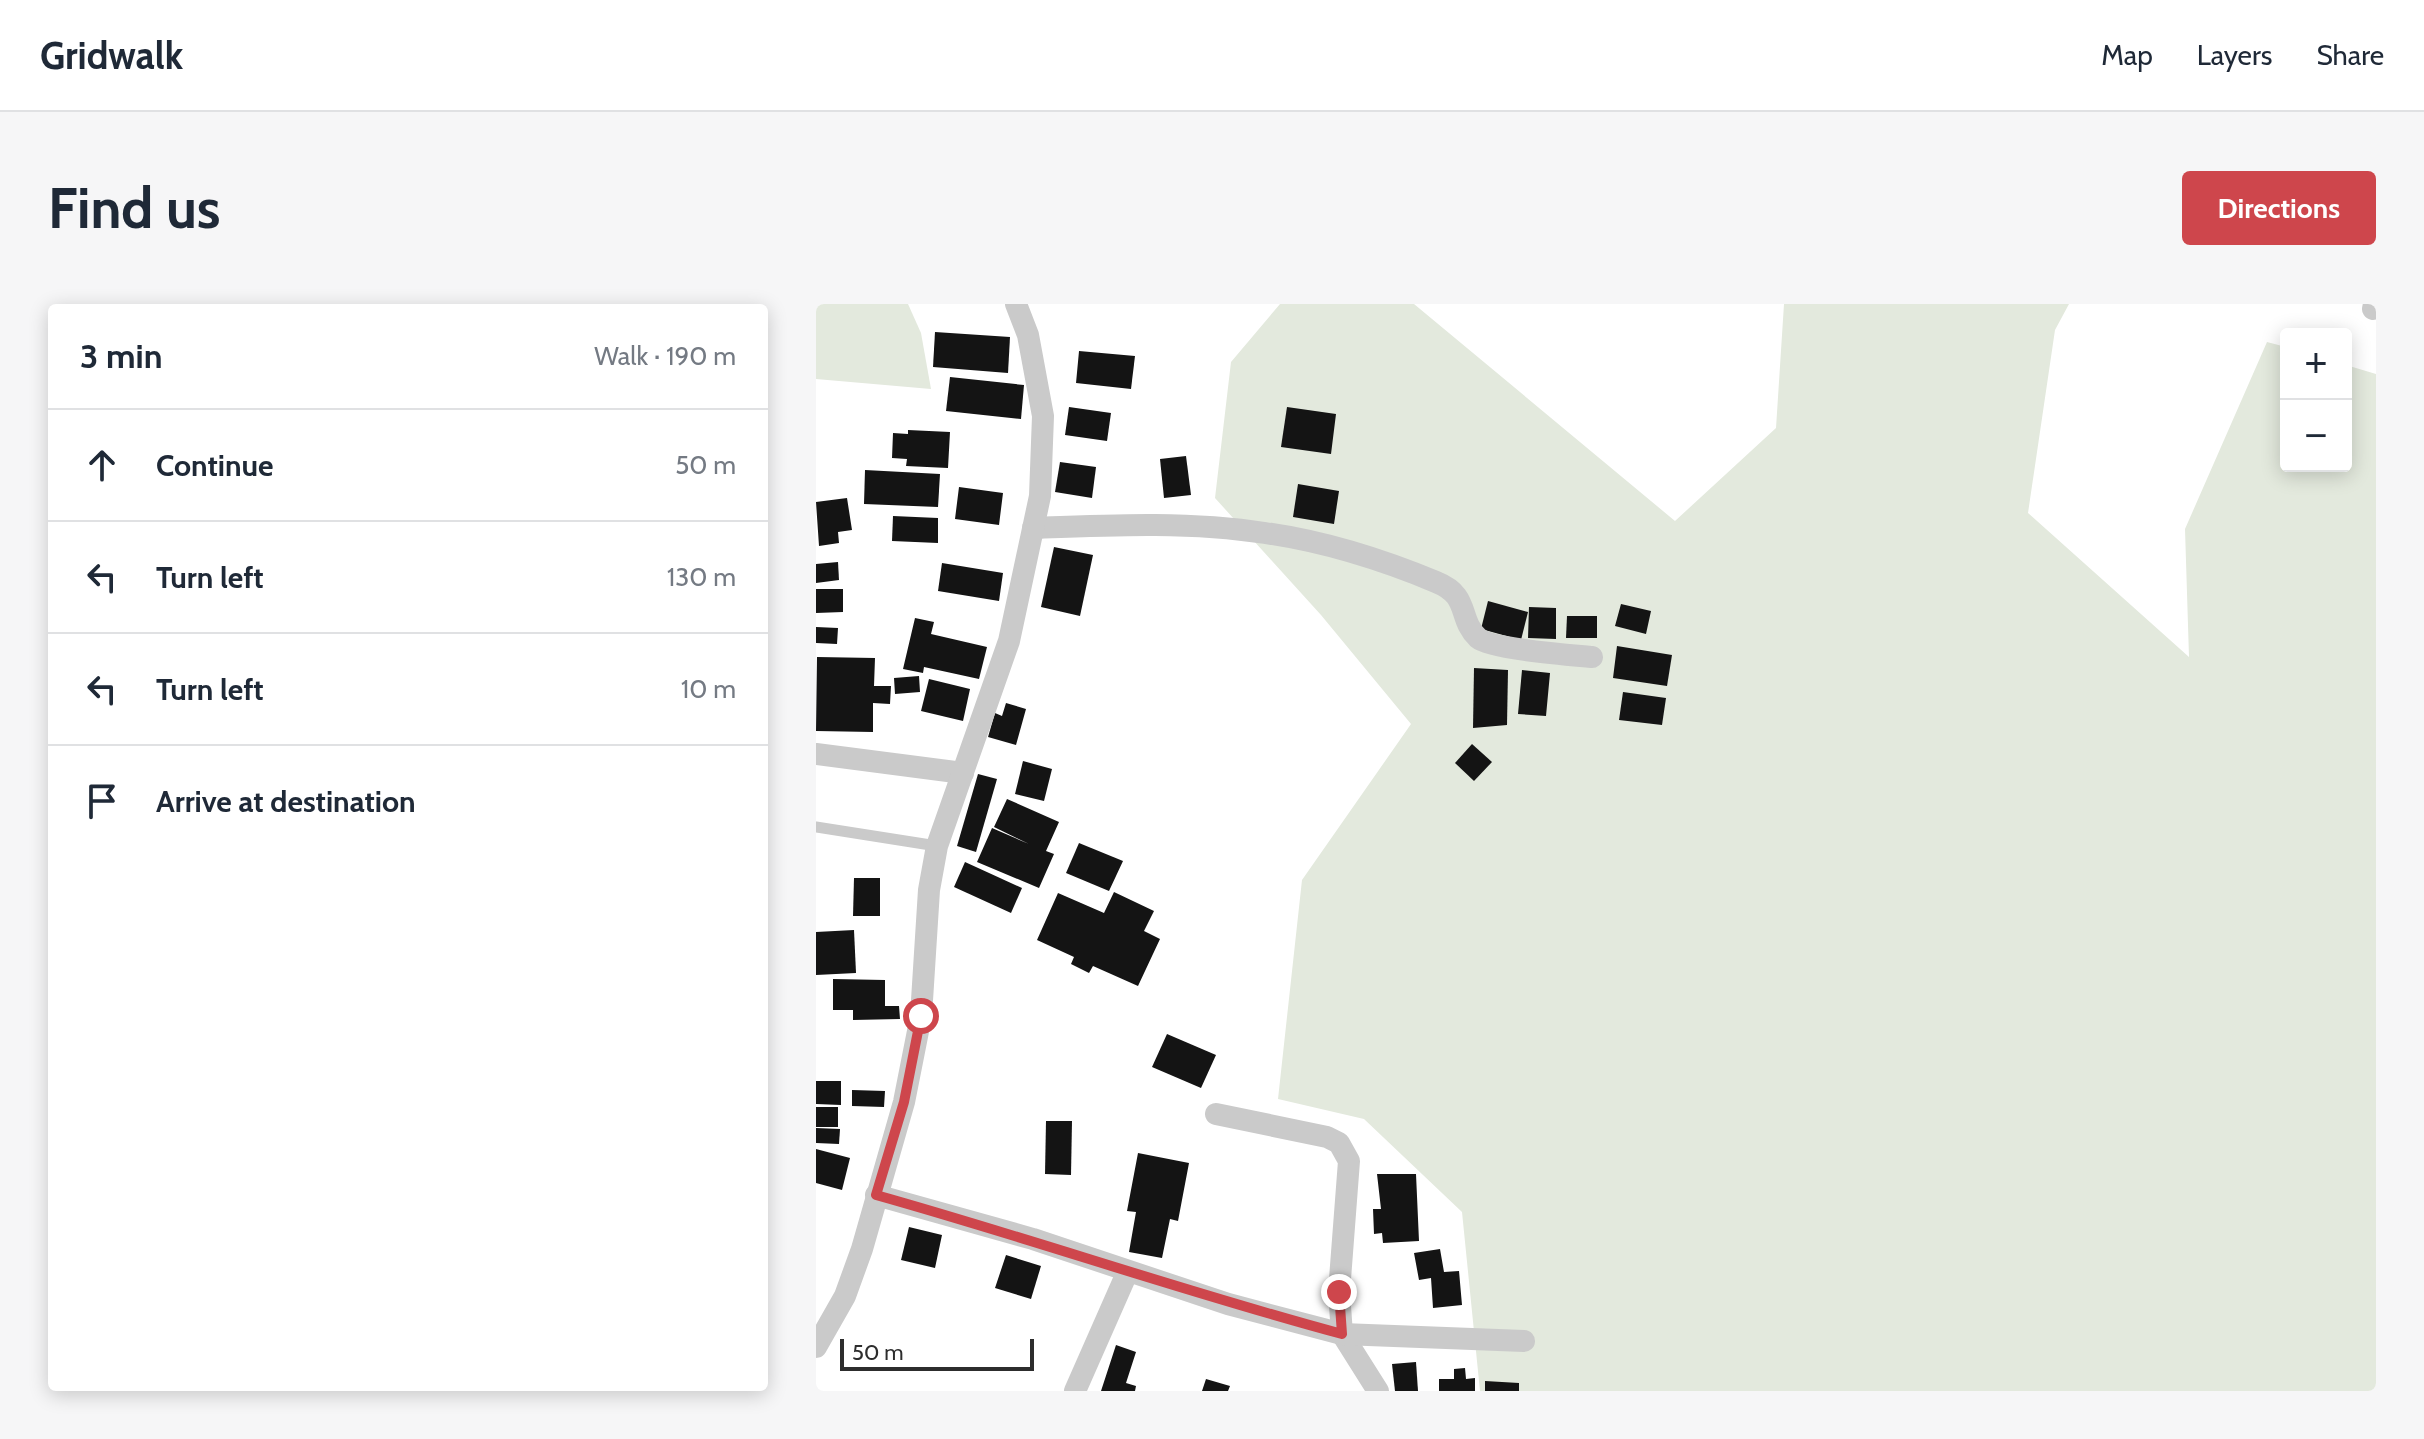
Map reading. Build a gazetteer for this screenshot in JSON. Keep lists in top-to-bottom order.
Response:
{
  "scale_bar": "50 m",
  "page": {
    "header": "Gridwalk",
    "nav": ["Map", "Layers", "Share"],
    "buttons": "Directions",
    "title": "Find us",
    "heading": ["3 min", "Walk · 190 m"],
    "map_buttons": ["+", "−"],
    "list": [
      ["Continue", "50 m"],
      ["Turn left", "130 m"],
      ["Turn left", "10 m"],
      "Arrive at destination"
    ],
    "scale": "50 m"
  }
}
